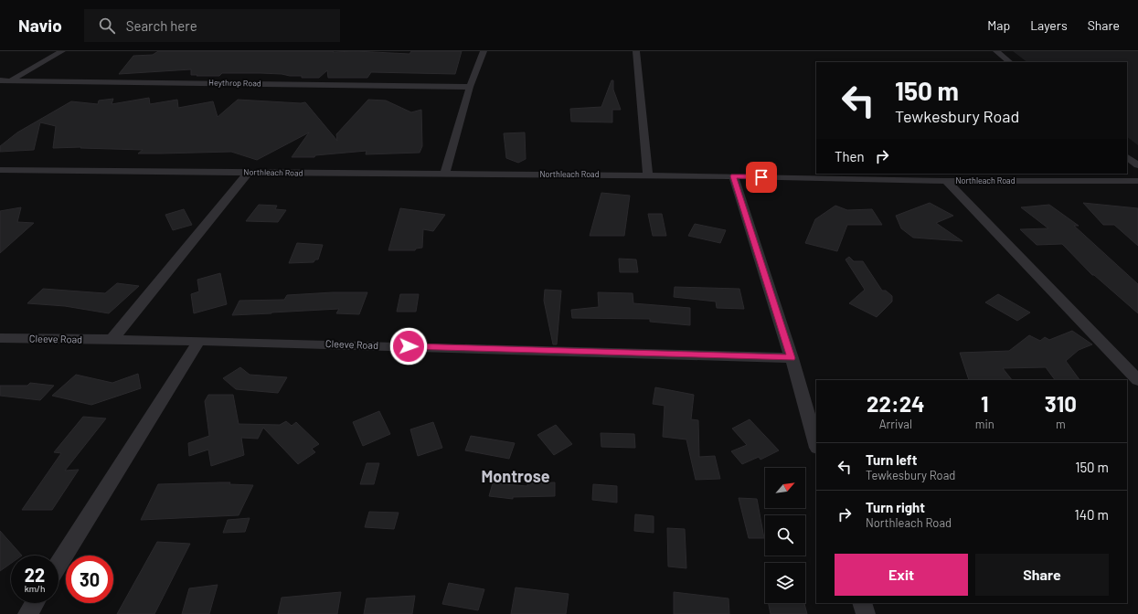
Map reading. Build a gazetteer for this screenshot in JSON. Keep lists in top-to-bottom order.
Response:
{
  "streets": {
    "street": ["Heythrop Road", "Northleach Road", "Cleeve Road"]
  },
  "districts": ["Montrose"],
  "north": "top right",
  "page": {
    "header": "Navio",
    "search": "Search here",
    "nav": ["Map", "Layers", "Share"],
    "turn": ["150 m", "Tewkesbury Road"],
    "then": "Then",
    "eta": [
      "22:24",
      "Arrival",
      "1",
      "min",
      "310",
      "m"
    ],
    "list": [
      {
        "name": "Turn left",
        "note": "Tewkesbury Road",
        "value": "150 m"
      },
      {
        "name": "Turn right",
        "note": "Northleach Road",
        "value": "140 m"
      }
    ],
    "buttons": ["Exit", "Share"],
    "speed": "22 km/h",
    "limit": "30"
  }
}
